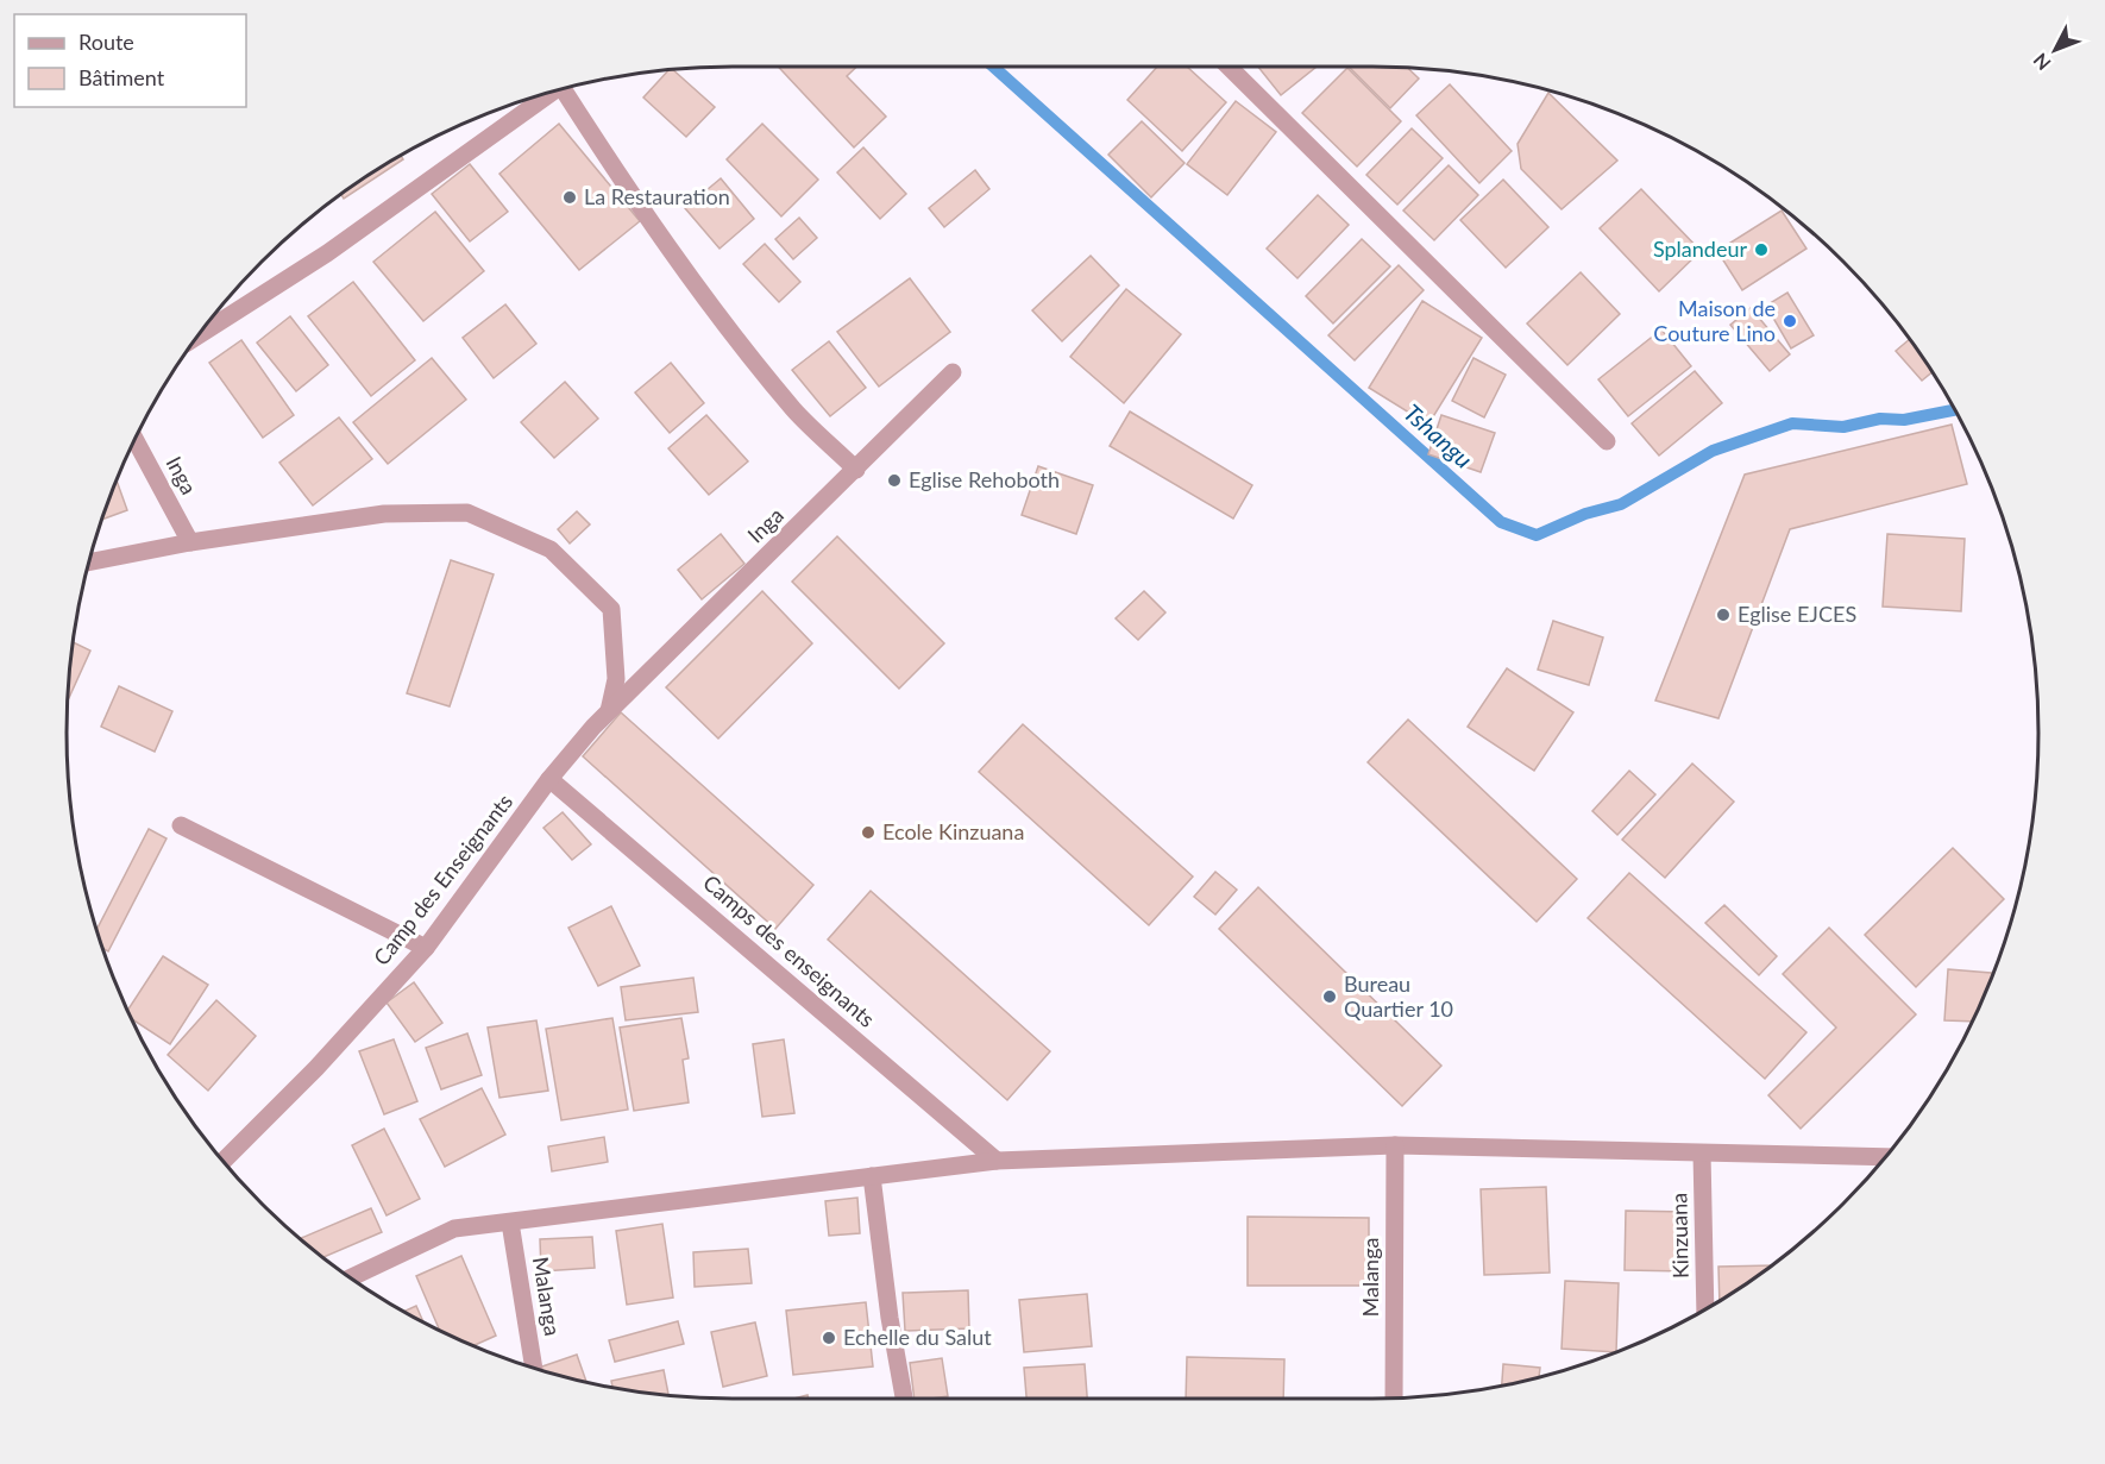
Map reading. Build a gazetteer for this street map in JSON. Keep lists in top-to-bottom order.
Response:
{
  "streets": {
    "street": [
      "Inga",
      "Camp des Enseignants",
      "Camps des enseignants",
      "Kinzuana",
      "Malanga"
    ]
  },
  "crossings": [
    ["Inga", "Camp des Enseignants"],
    ["Camp des Enseignants", "Camps des enseignants"]
  ],
  "water": ["Tshangu"],
  "places": [
    "La Restauration",
    "Splandeur",
    "Maison de Couture Lino",
    "Eglise Rehoboth",
    "Eglise EJCES",
    "Ecole Kinzuana",
    "Bureau Quartier 10",
    "Echelle du Salut"
  ],
  "legend": ["Route", "Bâtiment"],
  "north": "bottom left"
}
